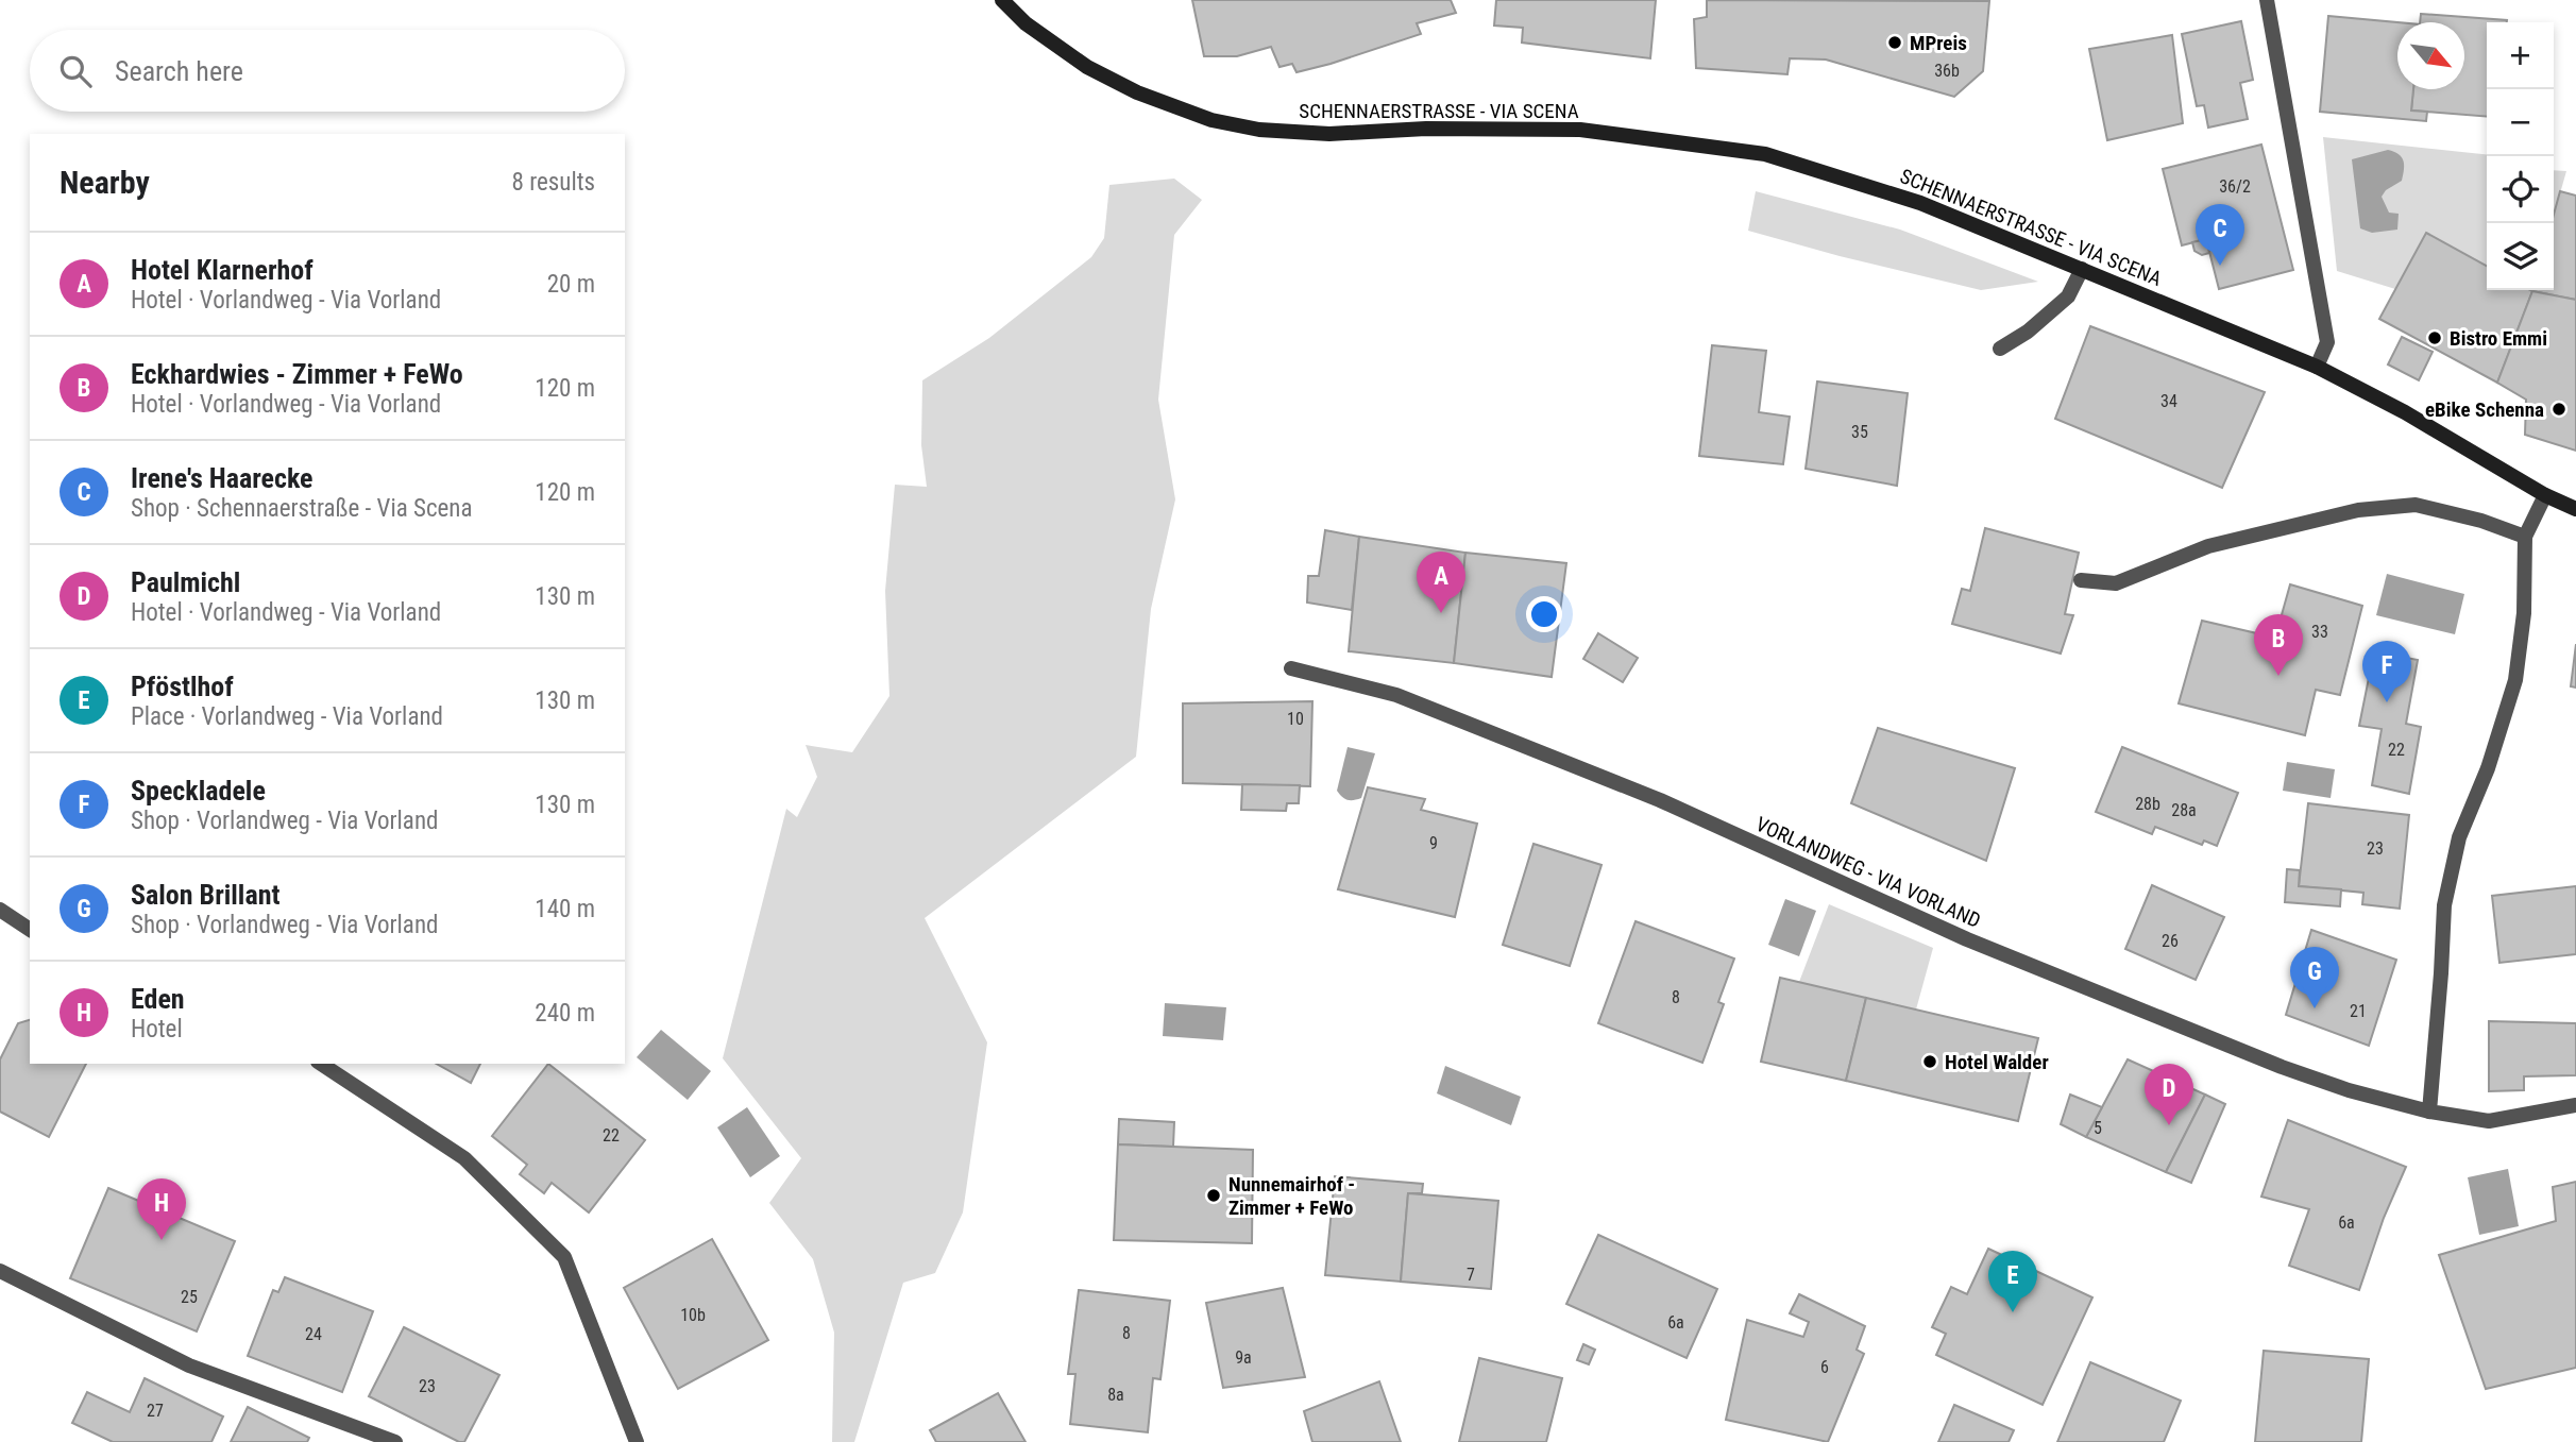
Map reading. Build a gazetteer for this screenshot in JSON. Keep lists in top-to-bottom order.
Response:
{
  "streets": {
    "street": ["SCHENNAERSTRASSE - VIA SCENA", "VORLANDWEG - VIA VORLAND"]
  },
  "places": [
    "MPreis",
    "Bistro Emmi",
    "eBike Schenna",
    "Hotel Walder",
    "Nunnemairhof - Zimmer + FeWo"
  ],
  "house_numbers": [
    "36b",
    "36/2",
    "34",
    "35",
    "33",
    "10",
    "22",
    "28b",
    "28a",
    "9",
    "23",
    "26",
    "8",
    "21",
    "5",
    "22",
    "6a",
    "7",
    "25",
    "10b",
    "6a",
    "8",
    "24",
    "9a",
    "6",
    "23",
    "8a",
    "27"
  ],
  "north": "bottom right",
  "page": {
    "map_buttons": ["+", "−"],
    "search": "Search here",
    "heading": ["Nearby", "8 results"],
    "pins": [
      "C",
      "A",
      "B",
      "F",
      "G",
      "D",
      "H",
      "E"
    ],
    "list": [
      {
        "mark": "A",
        "name": "Hotel Klarnerhof",
        "note": "Hotel · Vorlandweg - Via Vorland",
        "value": "20 m"
      },
      {
        "mark": "B",
        "name": "Eckhardwies - Zimmer + FeWo",
        "note": "Hotel · Vorlandweg - Via Vorland",
        "value": "120 m"
      },
      {
        "mark": "C",
        "name": "Irene's Haarecke",
        "note": "Shop · Schennaerstraße - Via Scena",
        "value": "120 m"
      },
      {
        "mark": "D",
        "name": "Paulmichl",
        "note": "Hotel · Vorlandweg - Via Vorland",
        "value": "130 m"
      },
      {
        "mark": "E",
        "name": "Pföstlhof",
        "note": "Place · Vorlandweg - Via Vorland",
        "value": "130 m"
      },
      {
        "mark": "F",
        "name": "Speckladele",
        "note": "Shop · Vorlandweg - Via Vorland",
        "value": "130 m"
      },
      {
        "mark": "G",
        "name": "Salon Brillant",
        "note": "Shop · Vorlandweg - Via Vorland",
        "value": "140 m"
      },
      {
        "mark": "H",
        "name": "Eden",
        "note": "Hotel",
        "value": "240 m"
      }
    ]
  }
}
